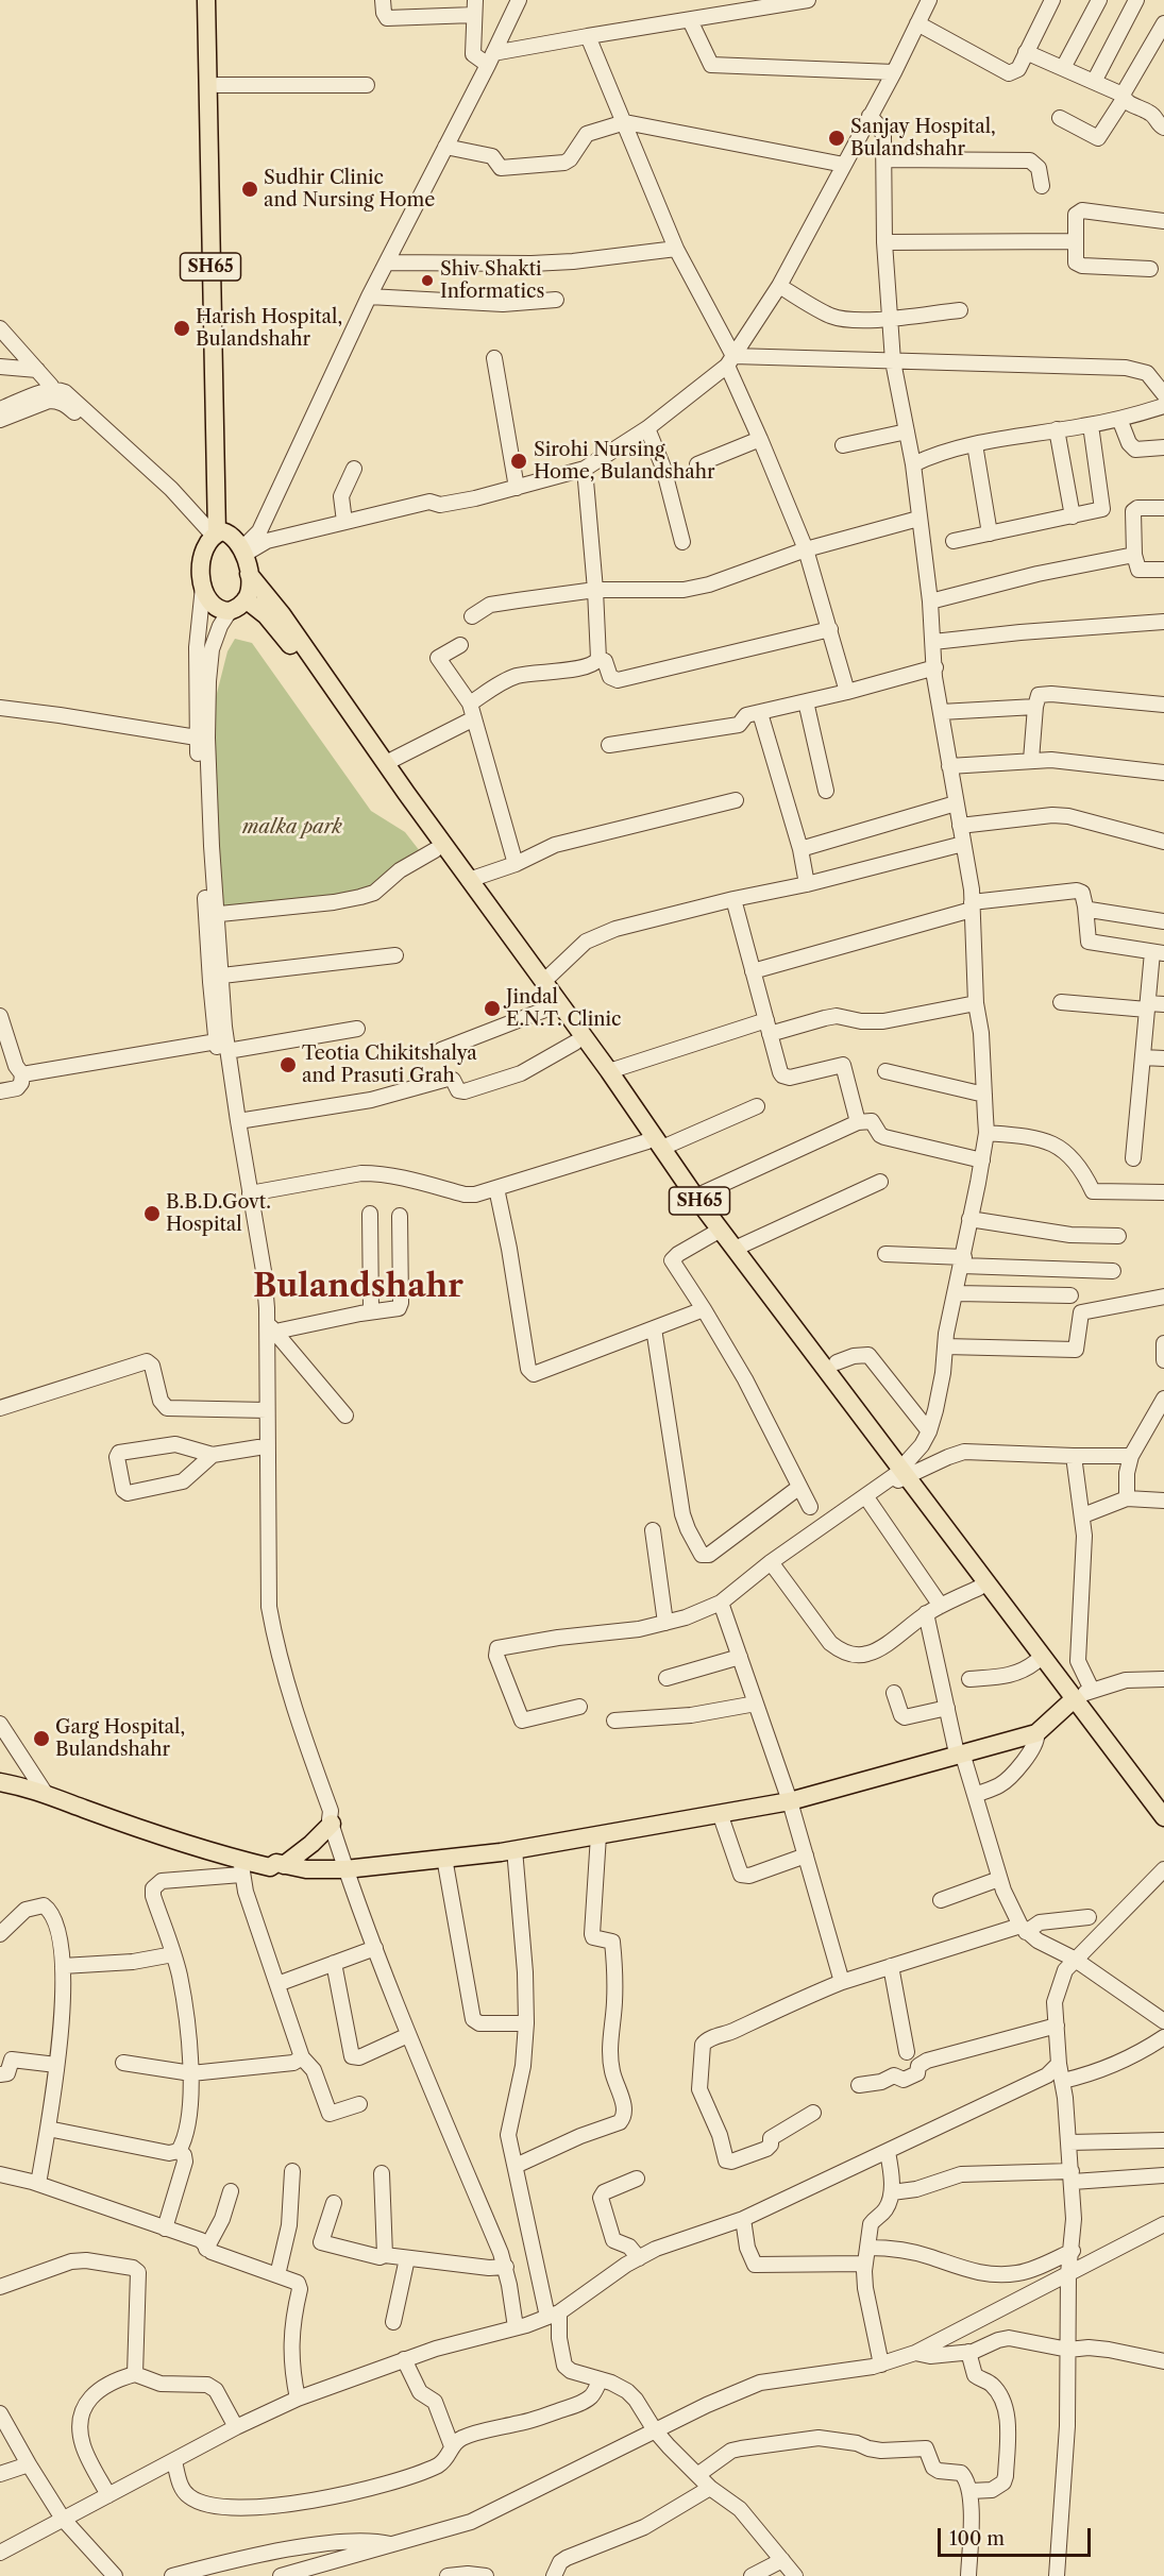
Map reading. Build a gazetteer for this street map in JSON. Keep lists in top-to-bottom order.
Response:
{
  "streets": {
    "main road": ["SH65"]
  },
  "districts": ["Bulandshahr"],
  "parks": ["malka park"],
  "places": [
    "Sanjay Hospital, Bulandshahr",
    "Sudhir Clinic and Nursing Home",
    "Shiv Shakti Informatics",
    "Harish Hospital, Bulandshahr",
    "Sirohi Nursing Home, Bulandshahr",
    "Jindal E.N.T. Clinic",
    "Teotia Chikitshalya and Prasuti Grah",
    "B.B.D.Govt. Hospital",
    "Garg Hospital, Bulandshahr"
  ],
  "scale_bar": "100 m"
}
